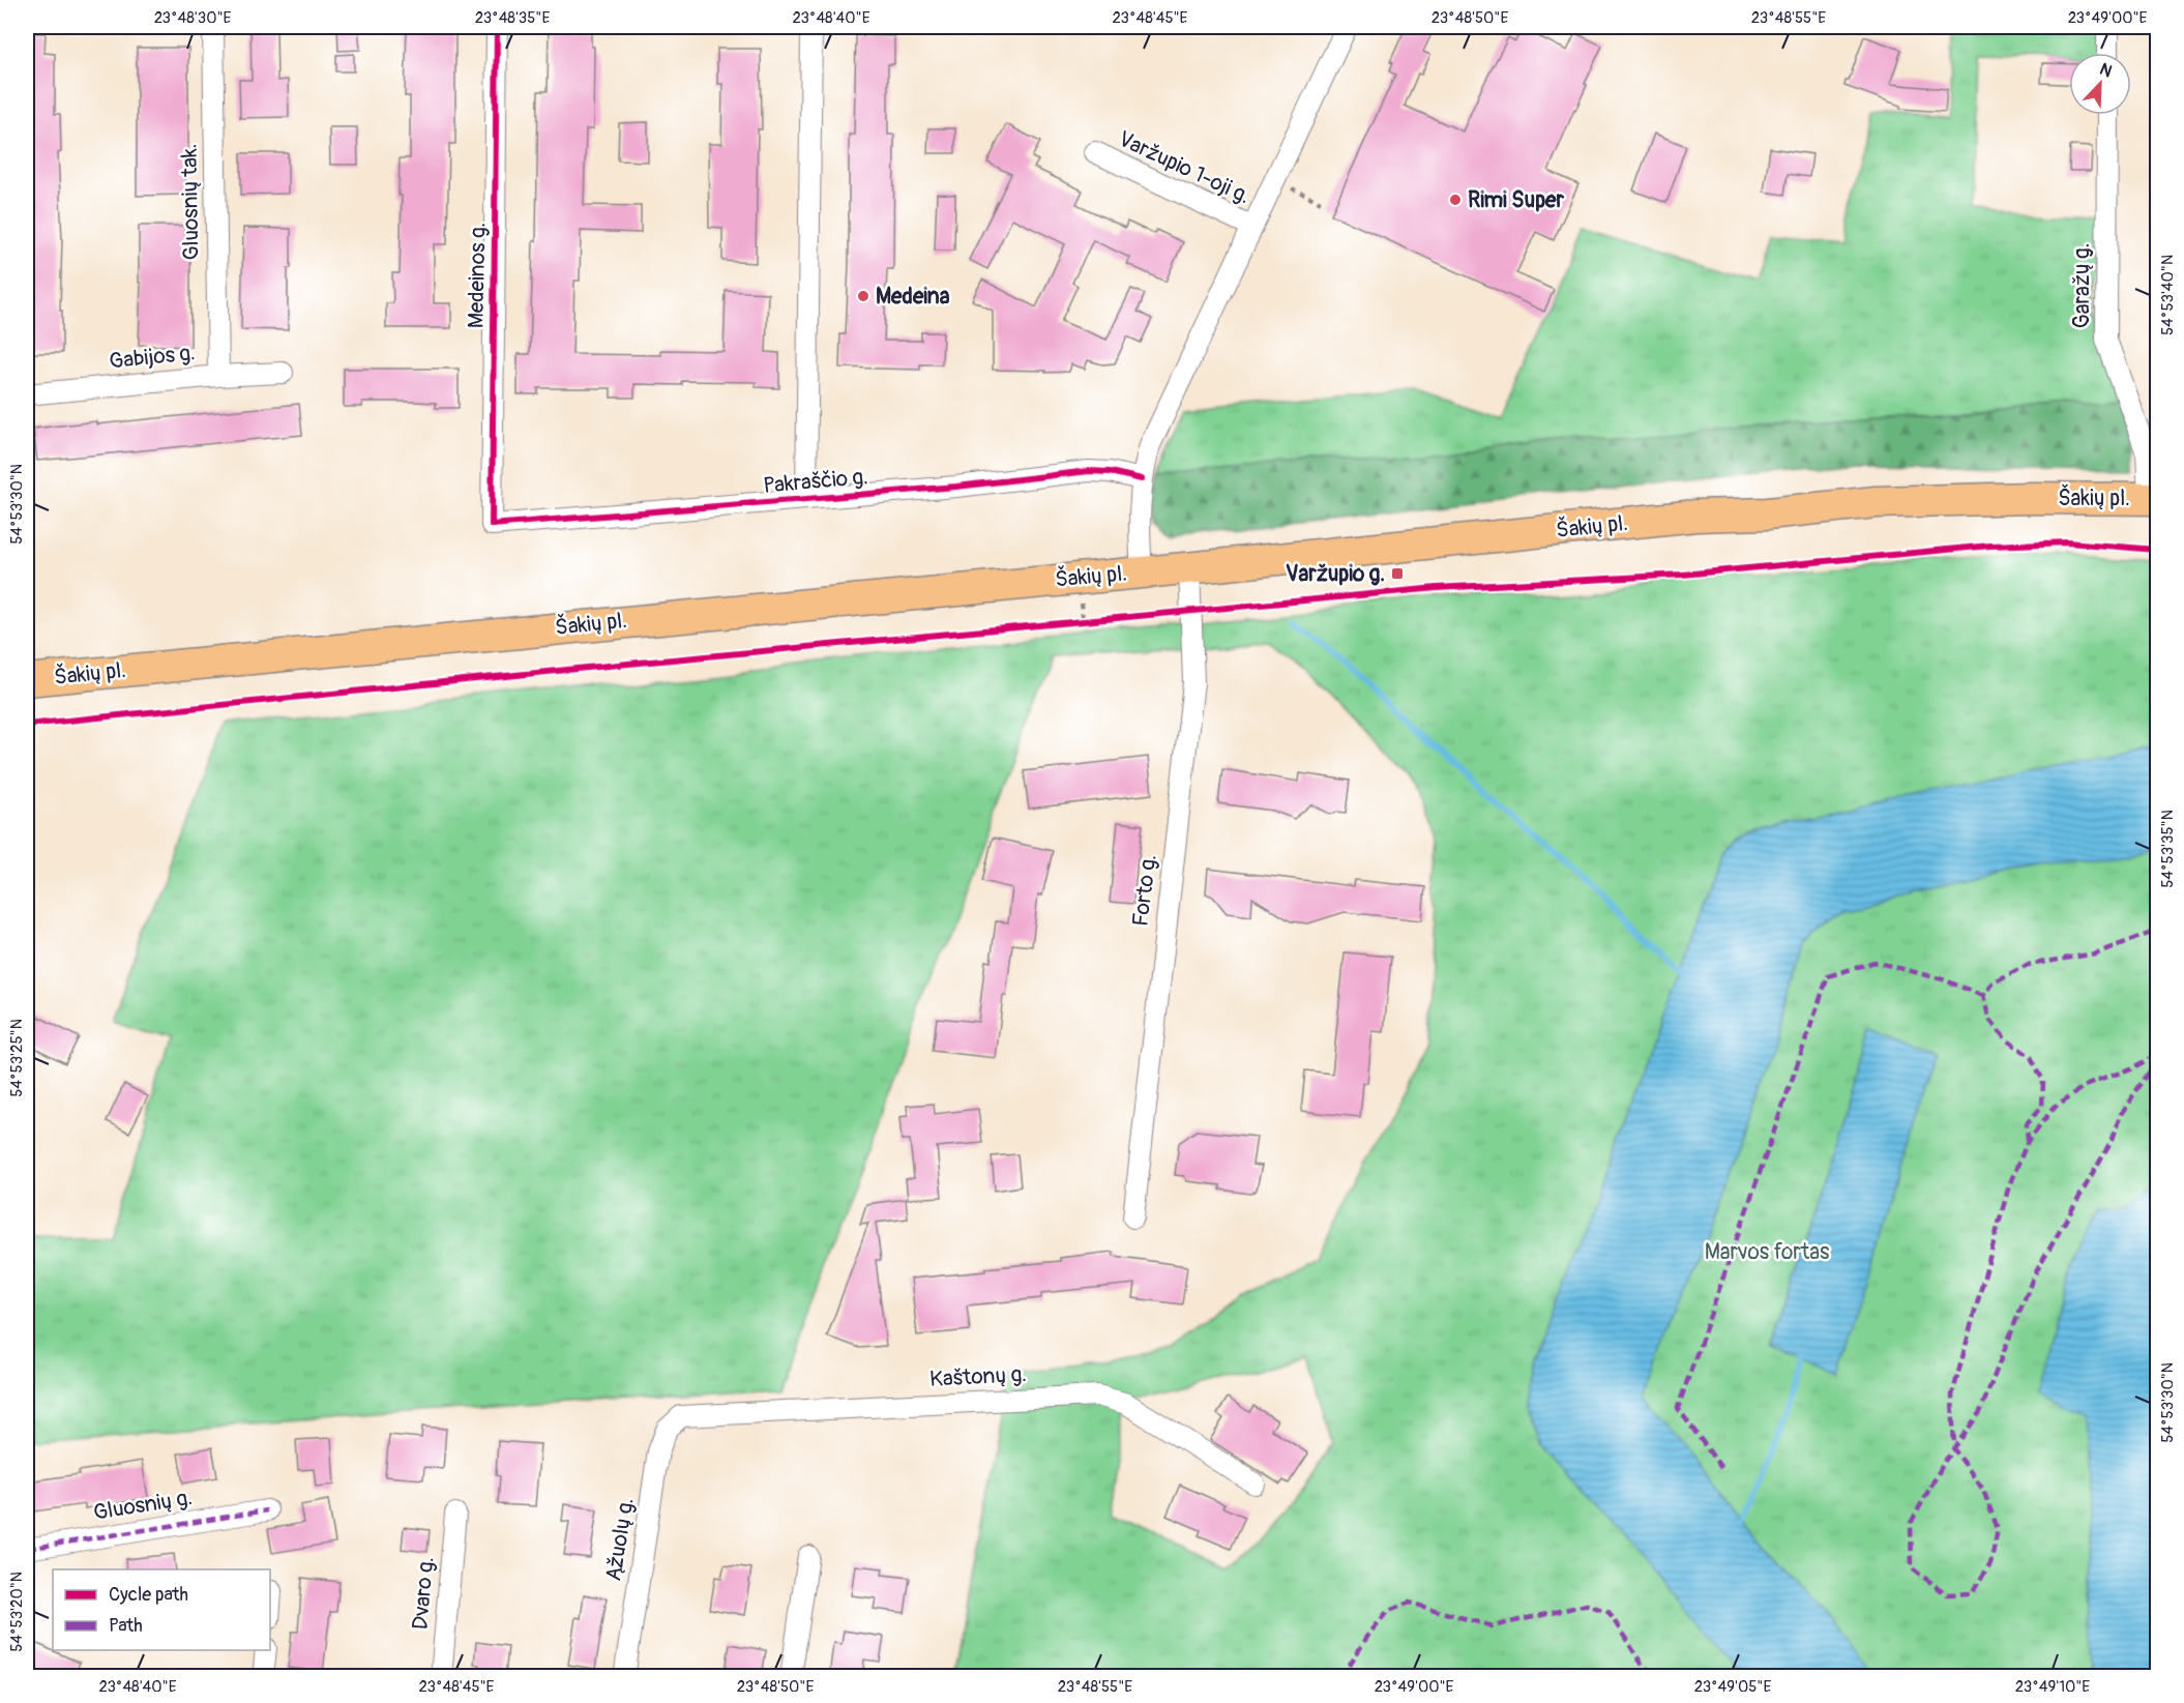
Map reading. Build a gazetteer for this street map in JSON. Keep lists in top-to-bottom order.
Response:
{
  "streets": {
    "main road": ["Šakių pl."],
    "street": [
      "Varžupio 1-oji g.",
      "Gluosnių tak.",
      "Medeinos g.",
      "Garažų g.",
      "Gabijos g.",
      "Pakraščio g.",
      "Forto g.",
      "Kaštonų g.",
      "Gluosnių g.",
      "Ąžuolų g.",
      "Dvaro g."
    ]
  },
  "crossings": [
    ["Gluosnių tak.", "Gabijos g."],
    ["Medeinos g.", "Pakraščio g."],
    ["Garažų g.", "Šakių pl."],
    ["Šakių pl.", "Forto g."],
    ["Kaštonų g.", "Ąžuolų g."]
  ],
  "parks": ["Marvos fortas"],
  "places": {
    "other": ["Rimi Super", "Medeina"],
    "transit": ["Varžupio g."]
  },
  "legend": ["Cycle path", "Path"],
  "north": "top right",
  "coordinates": [
    "23°48'30\"E",
    "23°48'35\"E",
    "23°48'40\"E",
    "23°48'45\"E",
    "23°48'50\"E",
    "23°48'55\"E",
    "23°49'00\"E",
    "54°53'40\"N",
    "54°53'30\"N",
    "54°53'35\"N",
    "54°53'25\"N",
    "54°53'20\"N",
    "23°49'05\"E",
    "23°49'10\"E"
  ]
}
